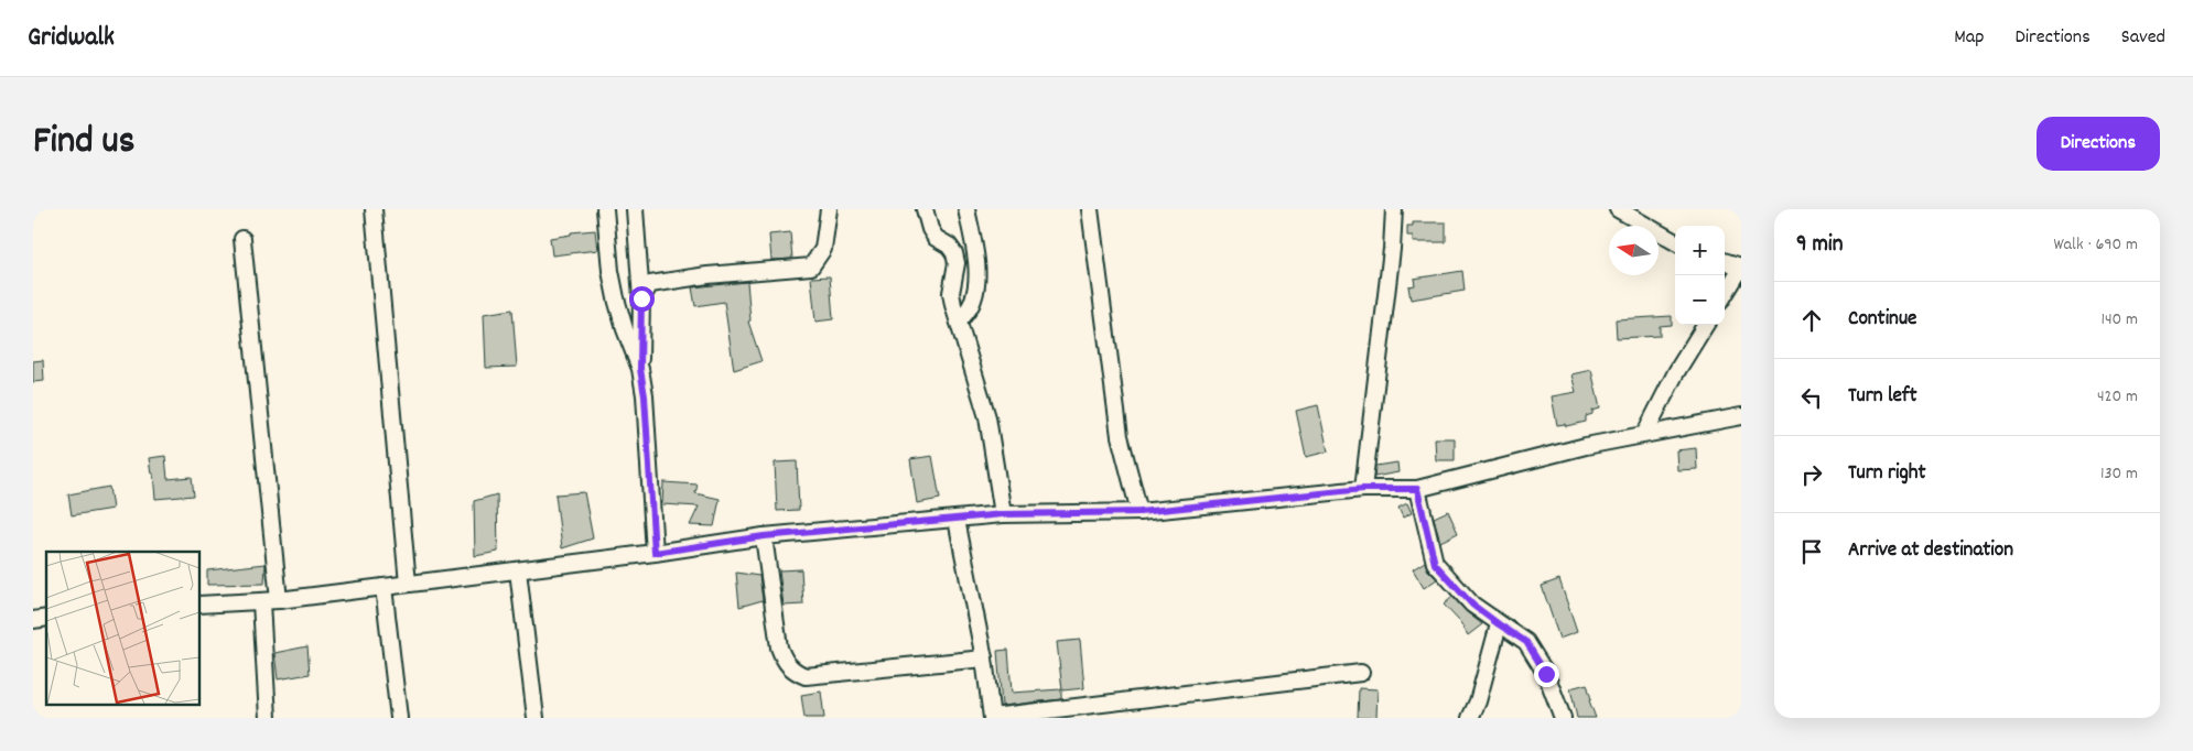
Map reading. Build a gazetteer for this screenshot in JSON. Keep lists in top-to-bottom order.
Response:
{
  "north": "left",
  "page": {
    "header": "Gridwalk",
    "nav": ["Map", "Directions", "Saved"],
    "title": "Find us",
    "buttons": "Directions",
    "heading": ["9 min", "Walk · 690 m"],
    "map_buttons": ["+", "−"],
    "list": [
      ["Continue", "140 m"],
      ["Turn left", "420 m"],
      ["Turn right", "130 m"],
      "Arrive at destination"
    ]
  }
}
